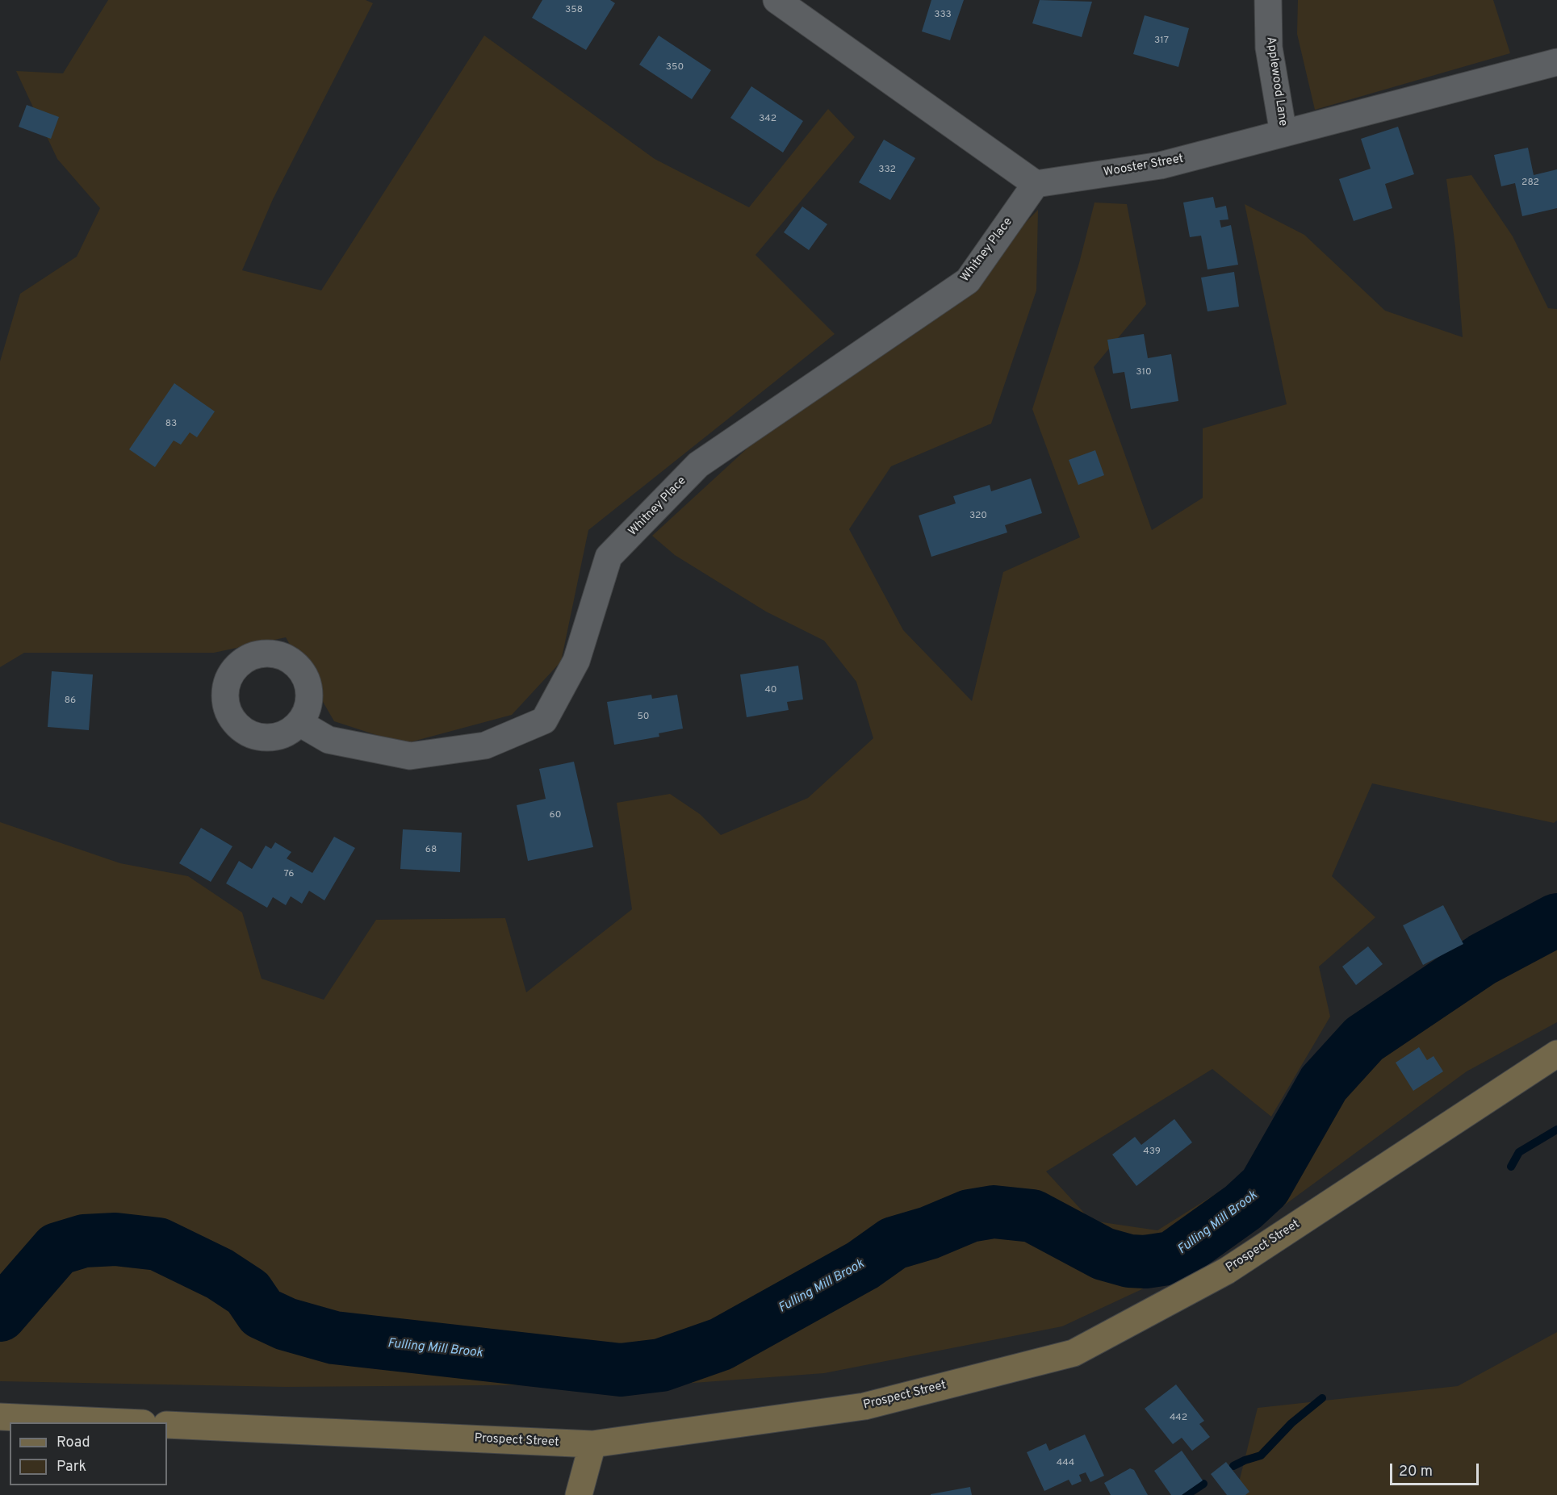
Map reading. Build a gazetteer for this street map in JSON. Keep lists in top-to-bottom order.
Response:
{
  "streets": {
    "main road": ["Prospect Street"],
    "street": ["Applewood Lane", "Wooster Street", "Whitney Place"]
  },
  "crossings": [
    ["Applewood Lane", "Wooster Street"],
    ["Wooster Street", "Whitney Place"]
  ],
  "water": ["Fulling Mill Brook"],
  "house_numbers": [
    "358",
    "333",
    "317",
    "350",
    "342",
    "332",
    "282",
    "310",
    "83",
    "320",
    "40",
    "86",
    "50",
    "60",
    "68",
    "76",
    "439",
    "442",
    "444"
  ],
  "legend": ["Road", "Park"],
  "scale_bar": "20 m"
}
